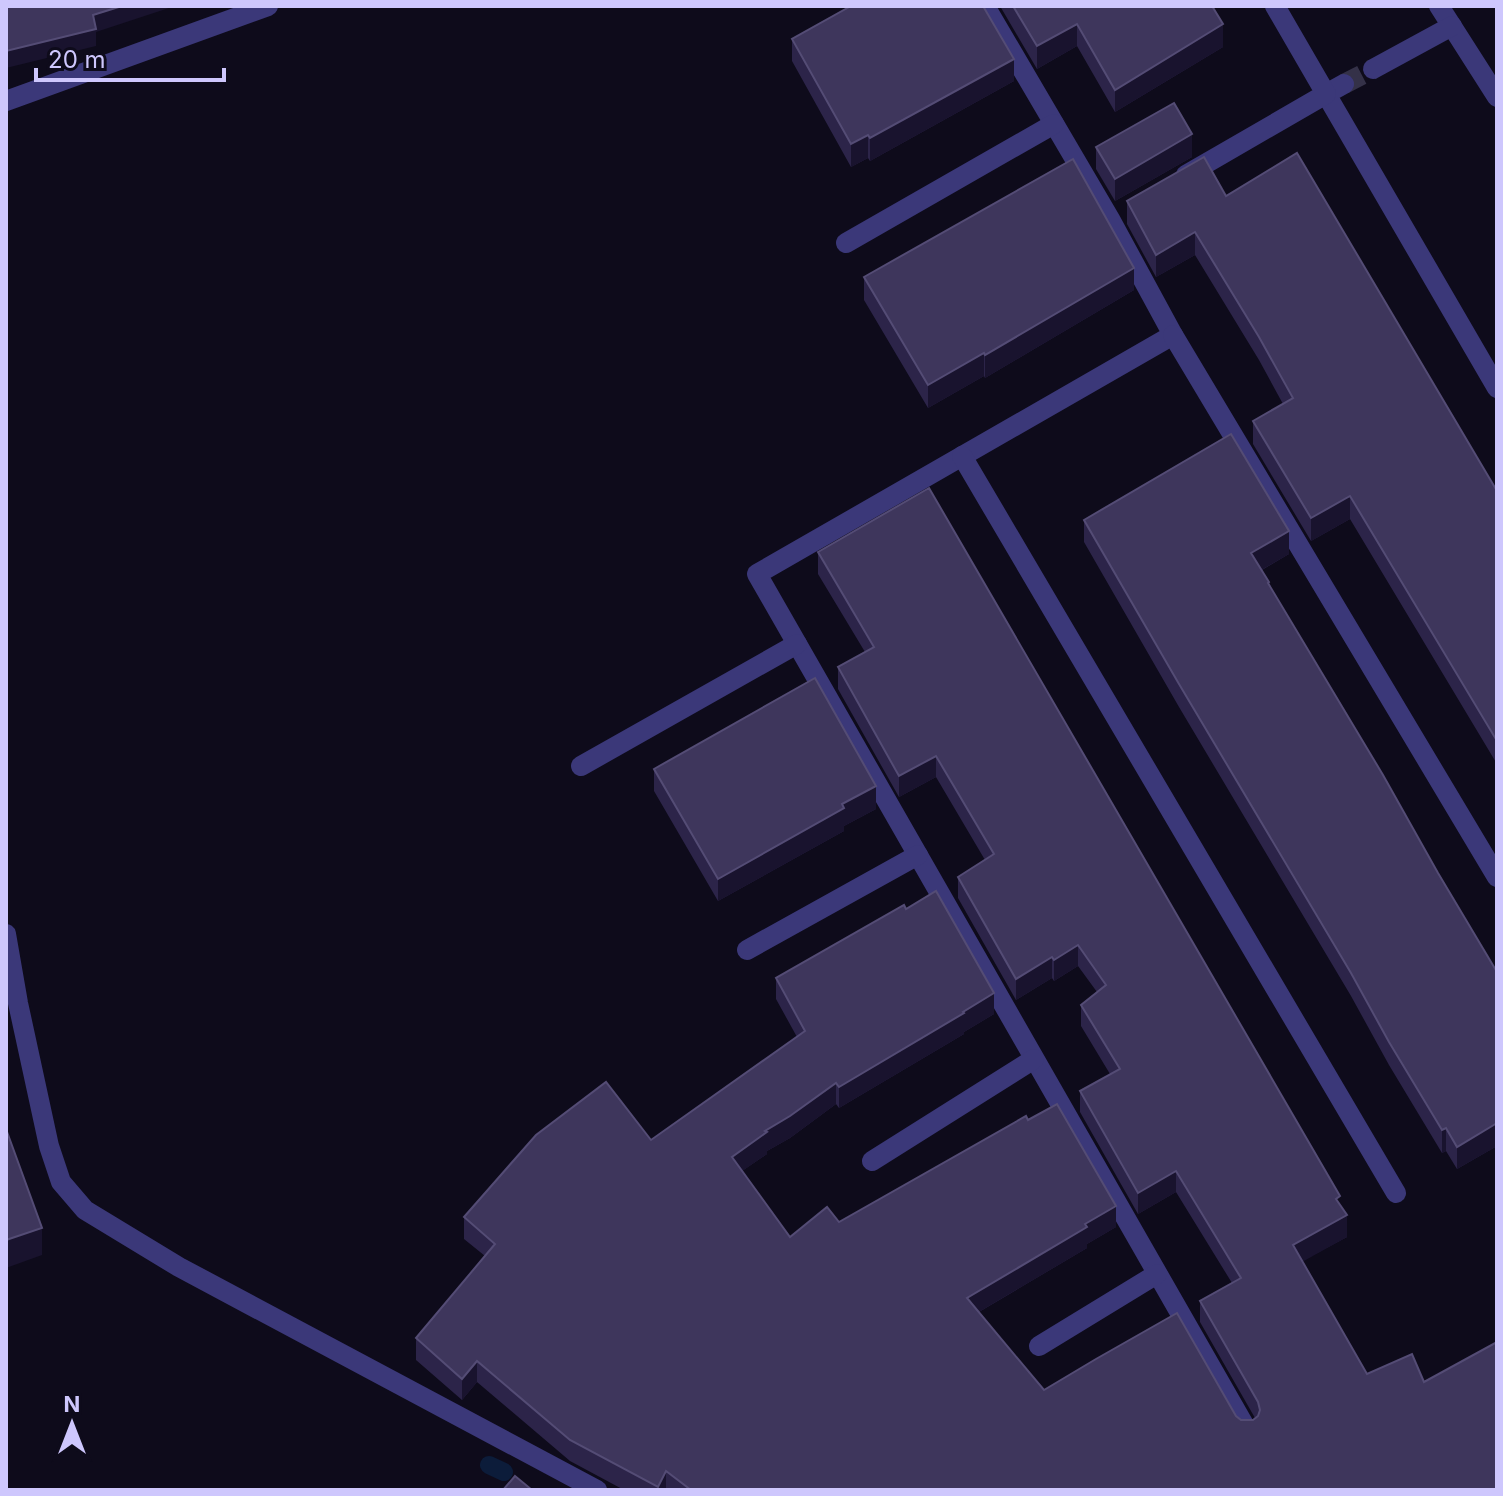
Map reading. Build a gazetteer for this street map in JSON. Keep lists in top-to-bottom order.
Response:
{
  "scale_bar": "20 m",
  "north": "top"
}
